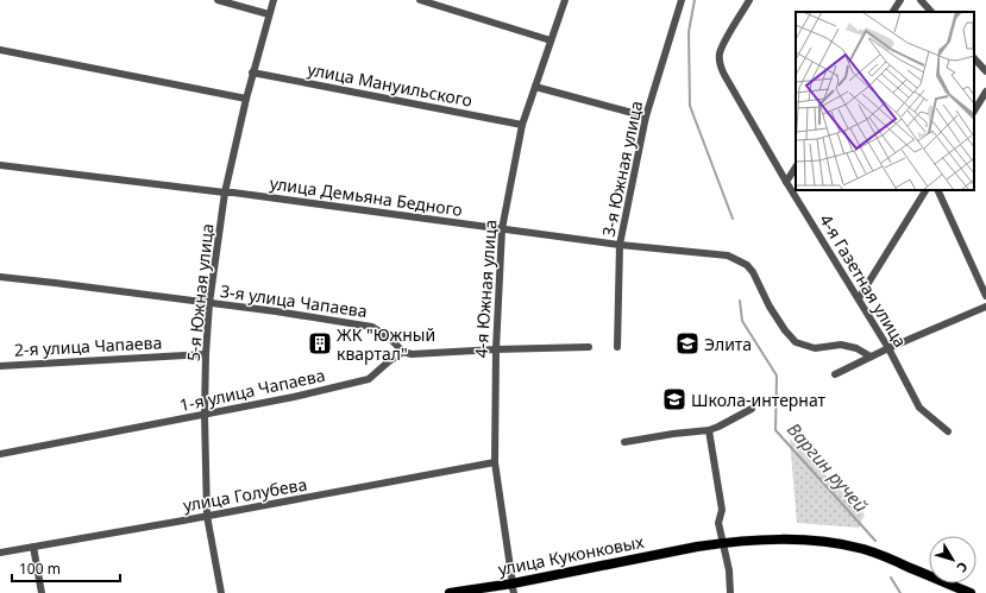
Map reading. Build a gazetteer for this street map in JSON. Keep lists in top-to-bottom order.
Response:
{
  "streets": {
    "main road": ["улица Куконковых"],
    "street": [
      "улица Мануильского",
      "3-я Южная улица",
      "улица Демьяна Бедного",
      "4-я Газетная улица",
      "4-я Южная улица",
      "5-я Южная улица",
      "3-я улица Чапаева",
      "2-я улица Чапаева",
      "1-я улица Чапаева",
      "улица Голубева"
    ]
  },
  "crossings": [
    ["улица Мануильского", "4-я Южная улица"],
    ["улица Мануильского", "5-я Южная улица"],
    ["3-я Южная улица", "улица Демьяна Бедного"],
    ["улица Демьяна Бедного", "4-я Южная улица"],
    ["улица Демьяна Бедного", "5-я Южная улица"],
    ["4-я Южная улица", "улица Голубева"],
    ["4-я Южная улица", "улица Куконковых"],
    ["5-я Южная улица", "3-я улица Чапаева"],
    ["5-я Южная улица", "2-я улица Чапаева"],
    ["5-я Южная улица", "1-я улица Чапаева"],
    ["5-я Южная улица", "улица Голубева"],
    ["3-я улица Чапаева", "1-я улица Чапаева"]
  ],
  "water": ["Варгин ручей"],
  "places": {
    "building": ["ЖК \"Южный квартал\""],
    "school or university": ["Элита", "Школа-интернат"]
  },
  "scale_bar": "100 m",
  "north": "bottom right"
}
